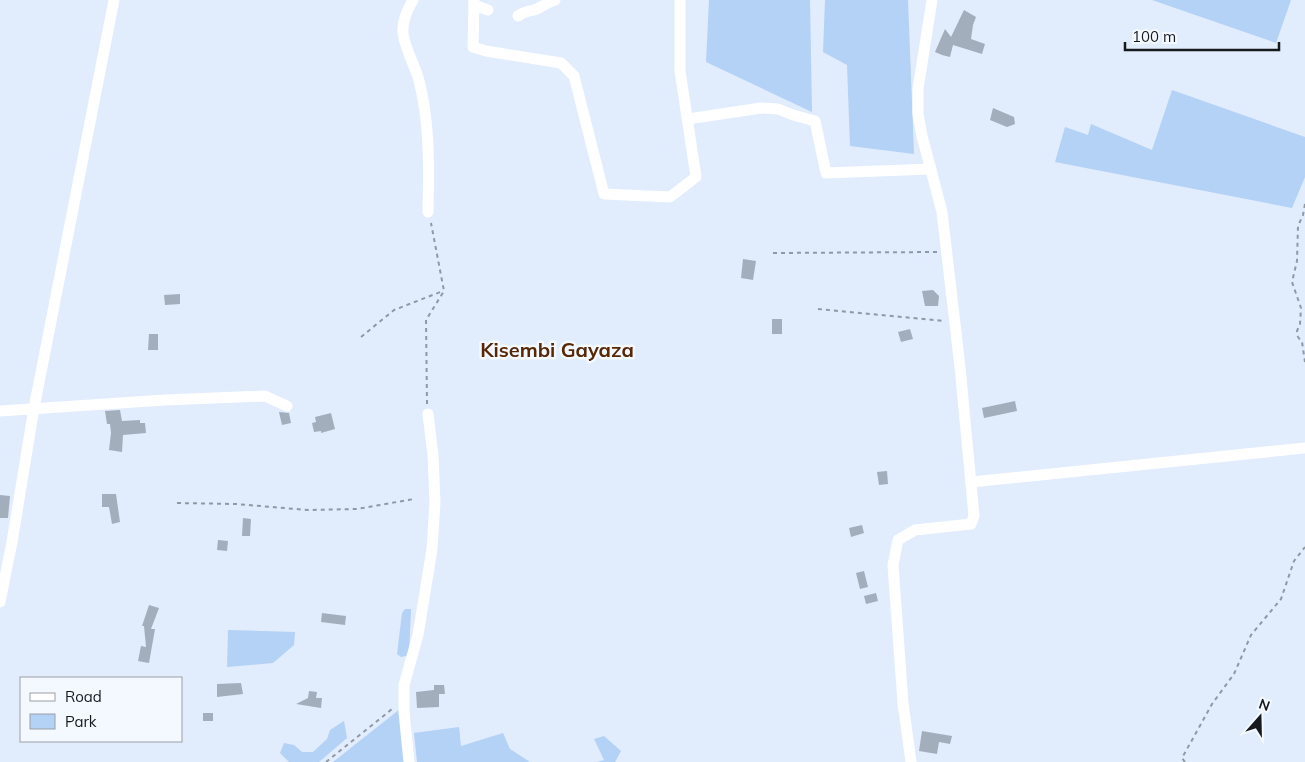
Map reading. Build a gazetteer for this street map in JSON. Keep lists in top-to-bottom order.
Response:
{
  "districts": ["Kisembi Gayaza"],
  "legend": ["Road", "Park"],
  "scale_bar": "100 m",
  "north": "top"
}
